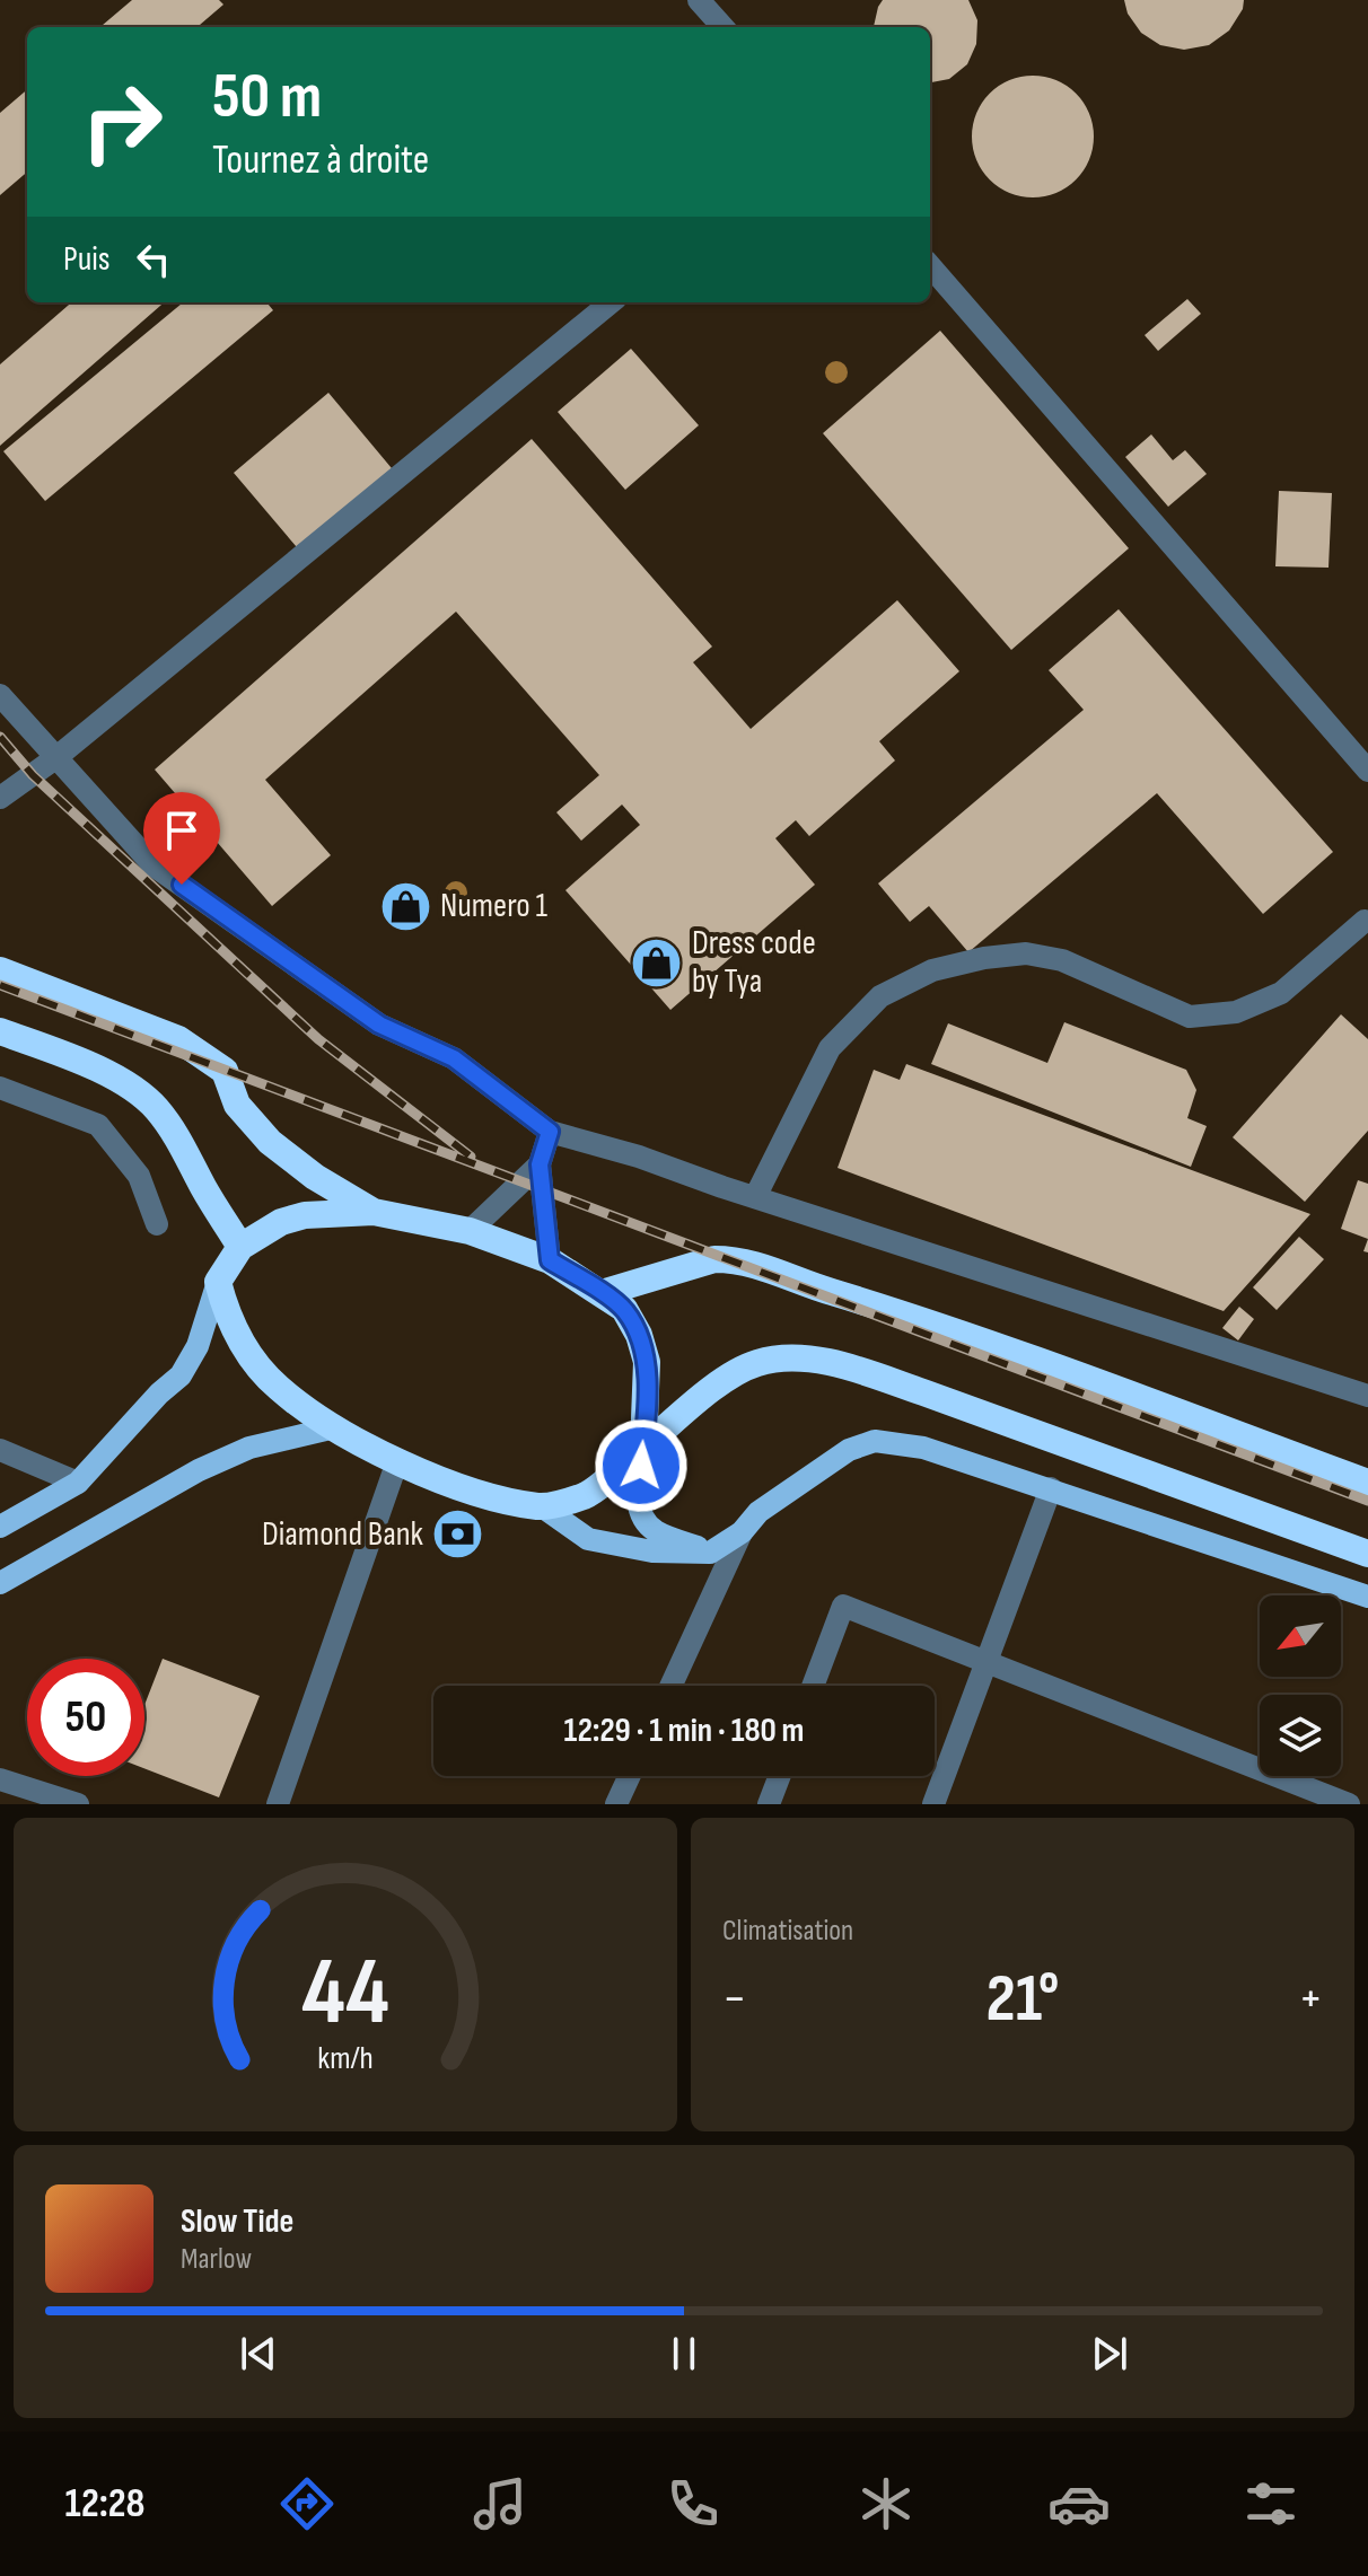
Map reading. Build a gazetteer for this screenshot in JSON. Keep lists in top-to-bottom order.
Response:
{
  "places": {
    "shop": ["Numero 1", "Dress code by Tya"],
    "bank": ["Diamond Bank"]
  },
  "north": "bottom left",
  "page": {
    "turn": ["50 m", "Tournez à droite"],
    "then": "Puis",
    "limit": "50",
    "trip": "12:29 · 1 min · 180 m",
    "tile": "Climatisation",
    "heat": ["−", "21°", "+"],
    "song": ["Slow Tide", "Marlow"],
    "tabs": "12:28",
    "gauge": ["44", "km/h"]
  }
}
